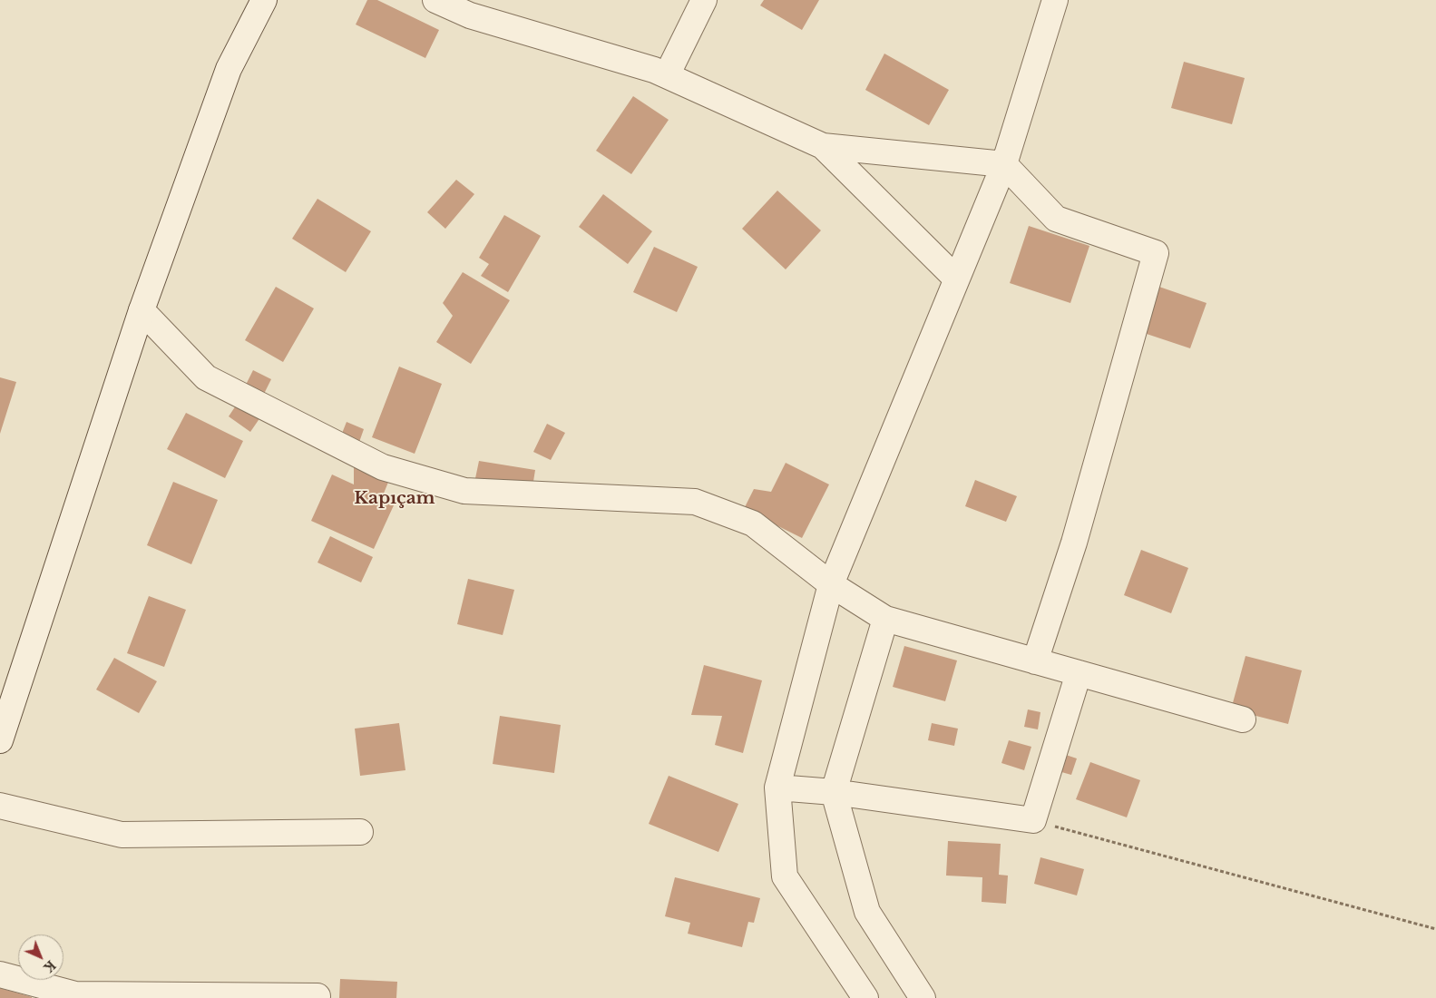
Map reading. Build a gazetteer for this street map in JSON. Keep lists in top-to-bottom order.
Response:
{
  "districts": ["Kapıçam"],
  "north": "bottom right"
}
